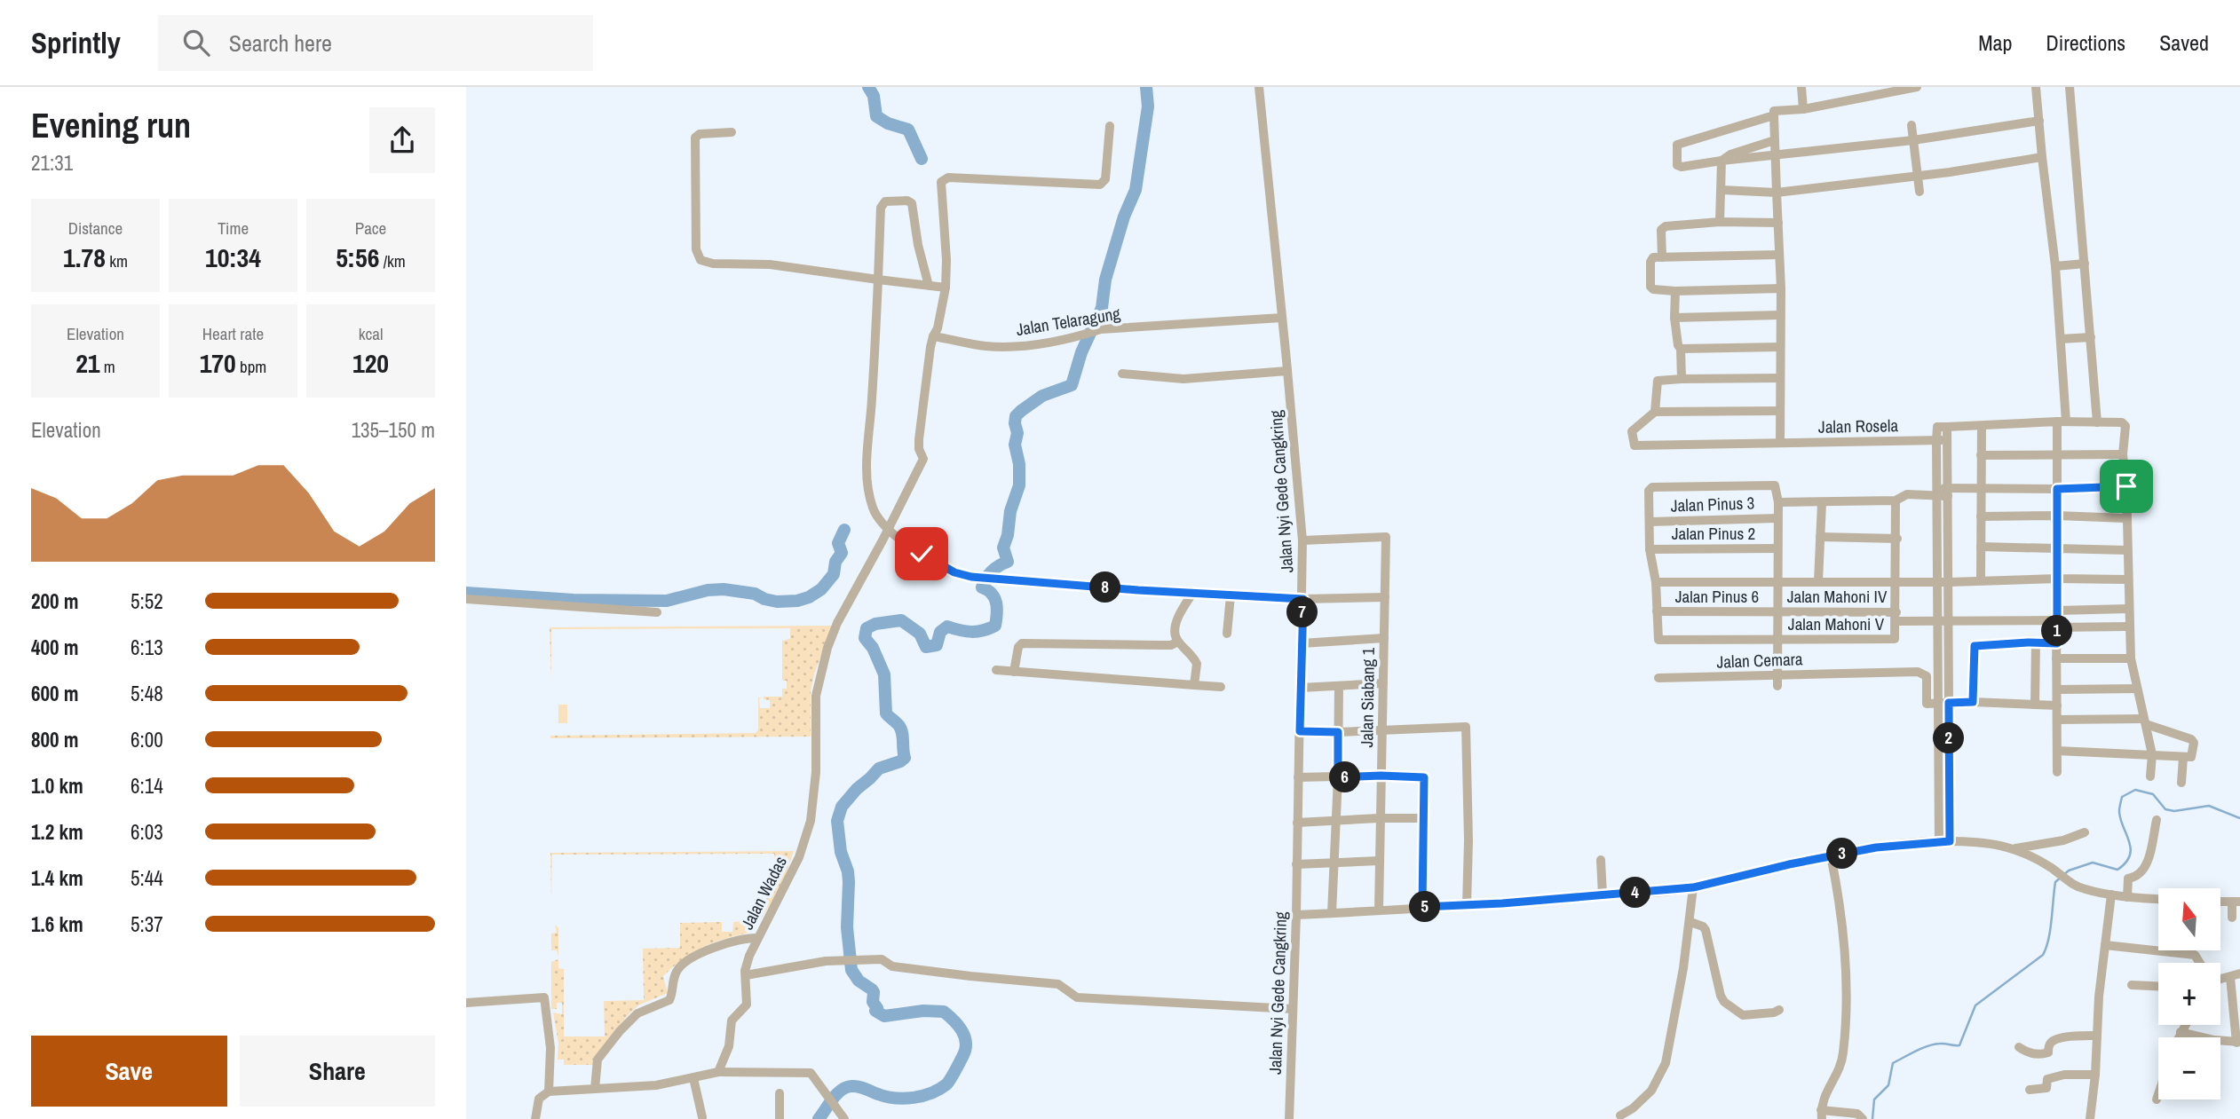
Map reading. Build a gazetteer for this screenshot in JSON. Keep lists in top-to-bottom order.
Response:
{
  "streets": {
    "street": [
      "Jalan Telaragung",
      "Jalan Rosela",
      "Jalan Nyi Gede Cangkring",
      "Jalan Pinus 3",
      "Jalan Pinus 2",
      "Jalan Pinus 6",
      "Jalan Mahoni IV",
      "Jalan Mahoni V",
      "Jalan Cemara",
      "Jalan Siabang 1",
      "Jalan Wadas"
    ]
  },
  "crossings": [
    ["Jalan Telaragung", "Jalan Nyi Gede Cangkring"],
    ["Jalan Telaragung", "Jalan Wadas"],
    ["Jalan Nyi Gede Cangkring", "Jalan Siabang 1"],
    ["Jalan Pinus 6", "Jalan Mahoni IV"],
    ["Jalan Pinus 6", "Jalan Mahoni V"],
    ["Jalan Mahoni IV", "Jalan Mahoni V"]
  ],
  "north": "top",
  "page": {
    "header": "Sprintly",
    "search": "Search here",
    "nav": ["Map", "Directions", "Saved"],
    "heading": ["Evening run", "21:31"],
    "stats": [
      ["Distance", "1.78 km"],
      ["Time", "10:34"],
      ["Pace", "5:56 /km"],
      ["Elevation", "21 m"],
      ["Heart rate", "170 bpm"],
      ["kcal", "120"]
    ],
    "chart": ["Elevation", "135–150 m"],
    "pins": [
      "8",
      "7",
      "1",
      "2",
      "6",
      "3",
      "4",
      "5"
    ],
    "list": [
      {
        "name": "200 m",
        "note": "5:52"
      },
      {
        "name": "400 m",
        "note": "6:13"
      },
      {
        "name": "600 m",
        "note": "5:48"
      },
      {
        "name": "800 m",
        "note": "6:00"
      },
      {
        "name": "1.0 km",
        "note": "6:14"
      },
      {
        "name": "1.2 km",
        "note": "6:03"
      },
      {
        "name": "1.4 km",
        "note": "5:44"
      },
      {
        "name": "1.6 km",
        "note": "5:37"
      }
    ],
    "map_buttons": ["+", "−"],
    "buttons": ["Save", "Share"]
  }
}
